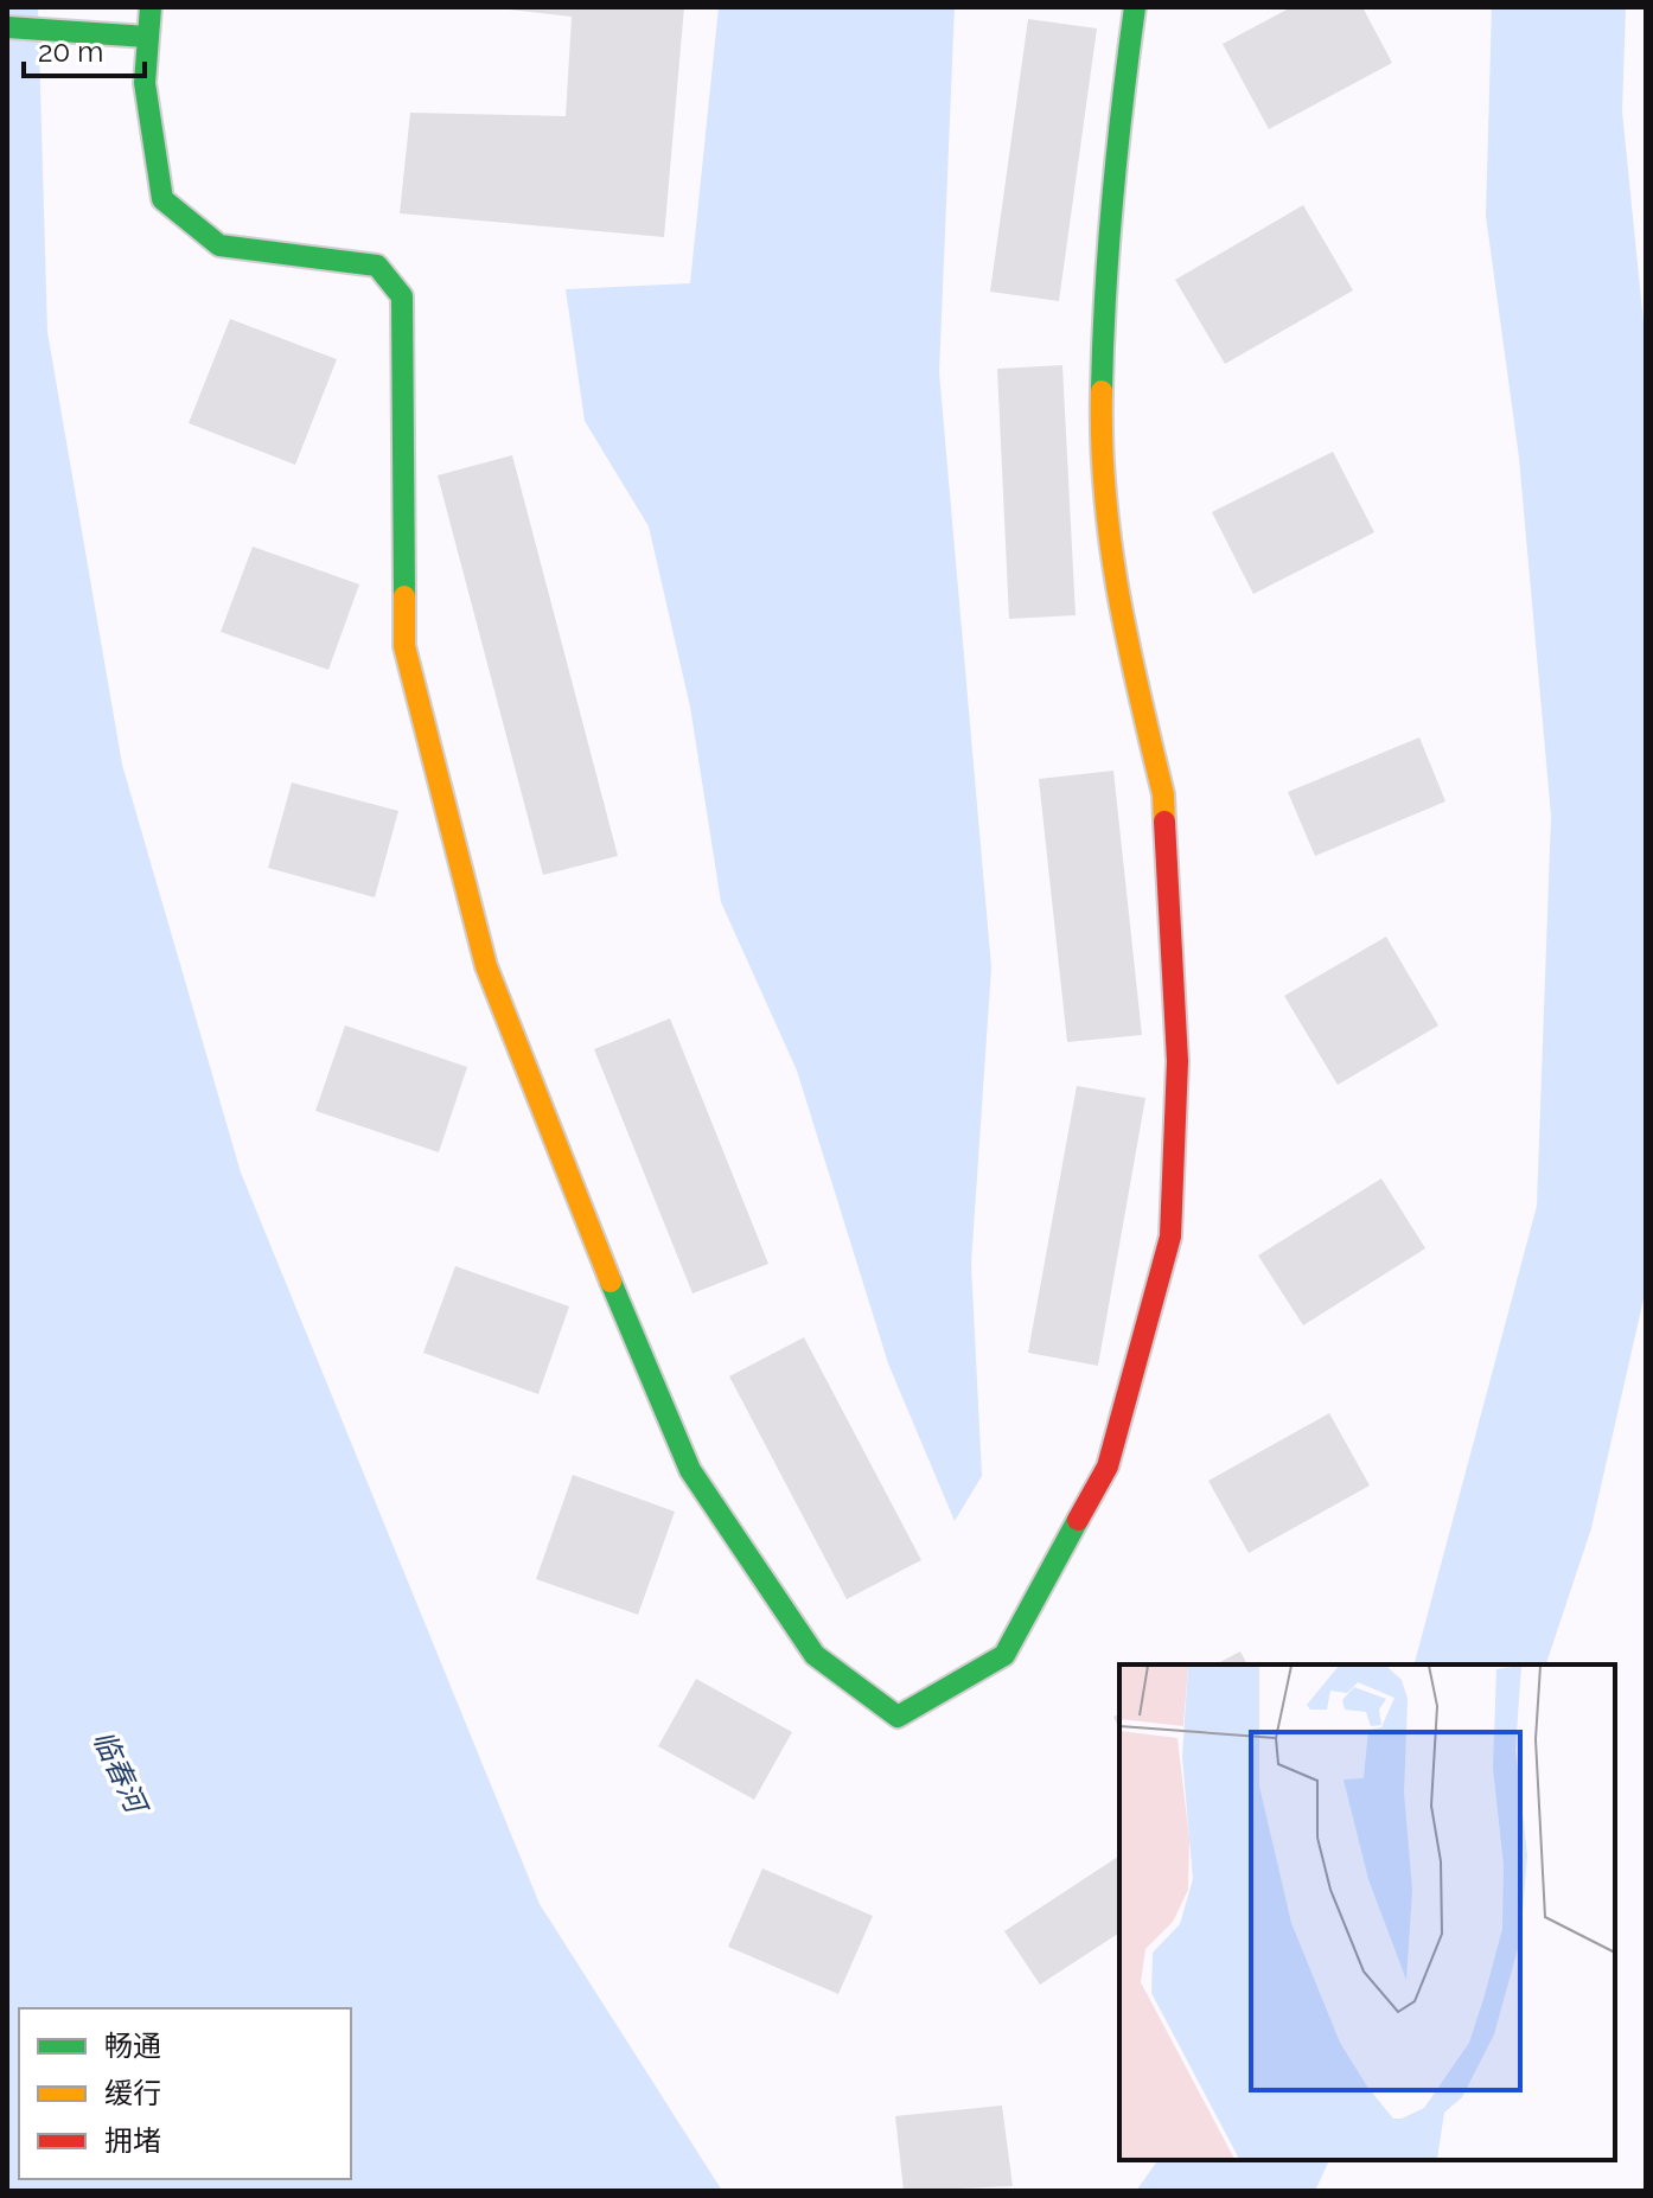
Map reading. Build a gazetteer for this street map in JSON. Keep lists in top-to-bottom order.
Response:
{
  "water": ["临春河"],
  "legend": ["畅通", "缓行", "拥堵"],
  "scale_bar": "20 m"
}
